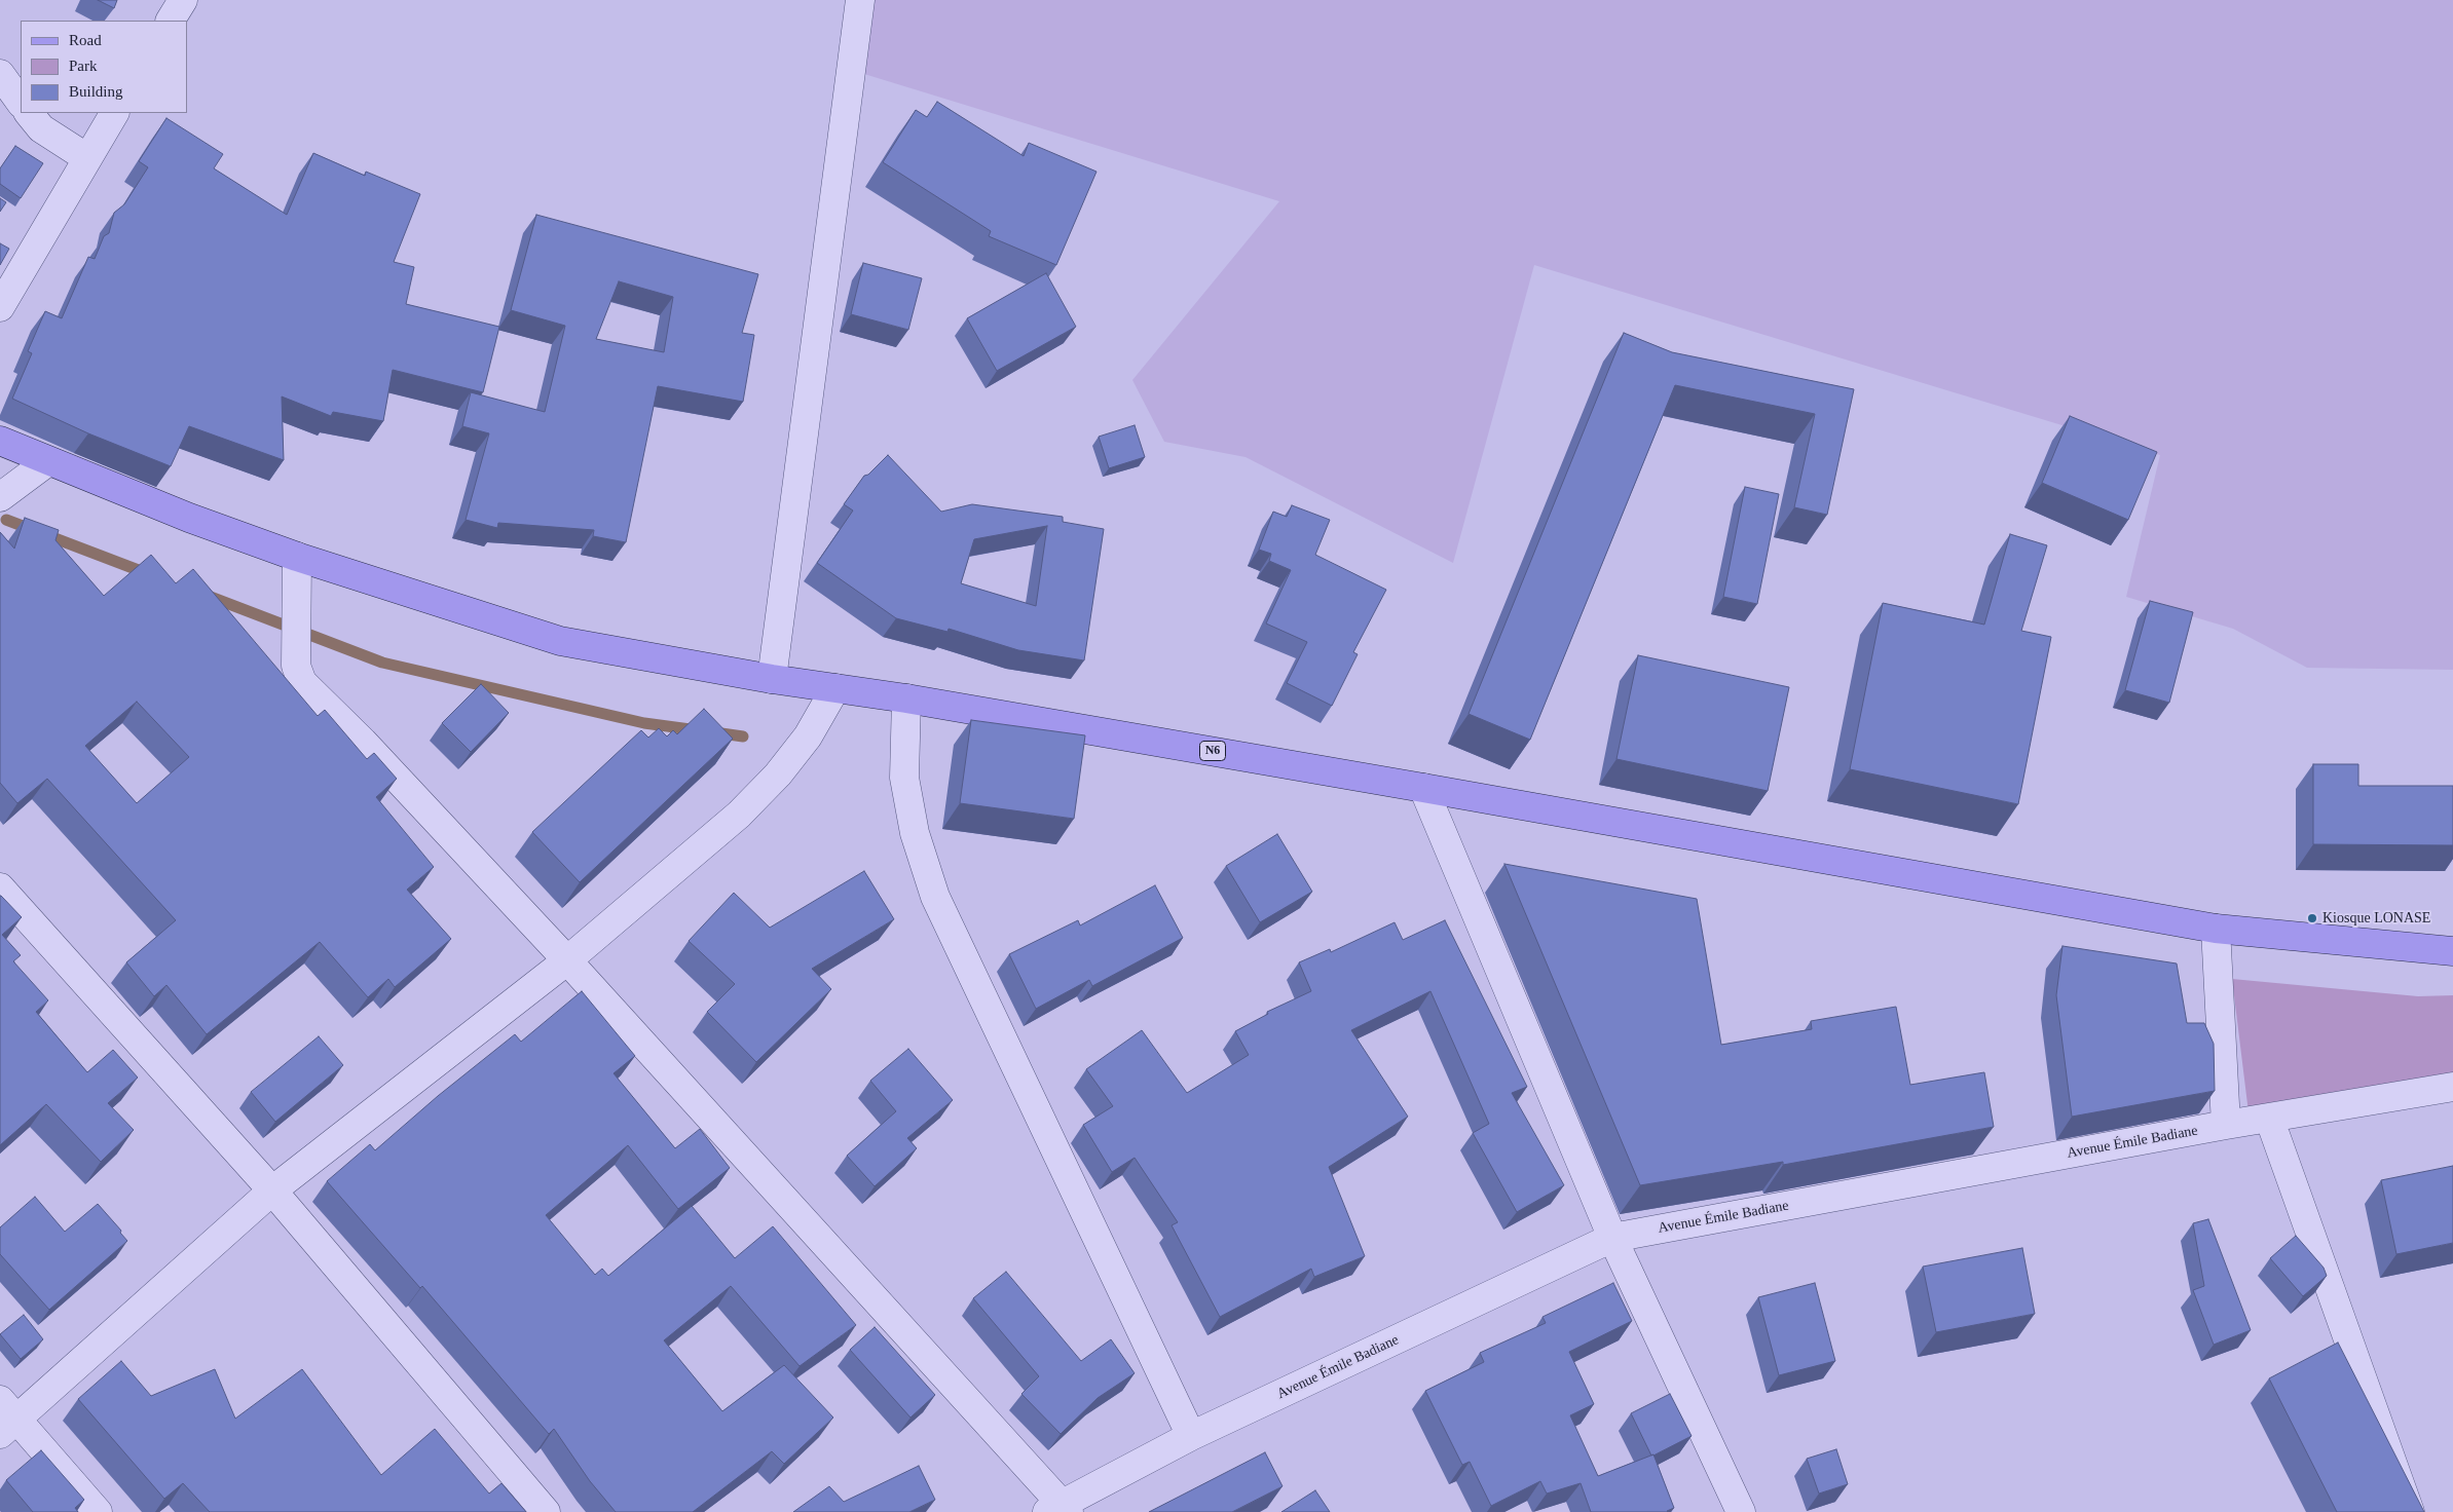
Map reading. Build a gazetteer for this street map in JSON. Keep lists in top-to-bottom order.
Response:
{
  "streets": {
    "main road": ["N6"],
    "street": ["Avenue Émile Badiane"]
  },
  "places": ["Kiosque LONASE"],
  "legend": ["Road", "Park", "Building"]
}
